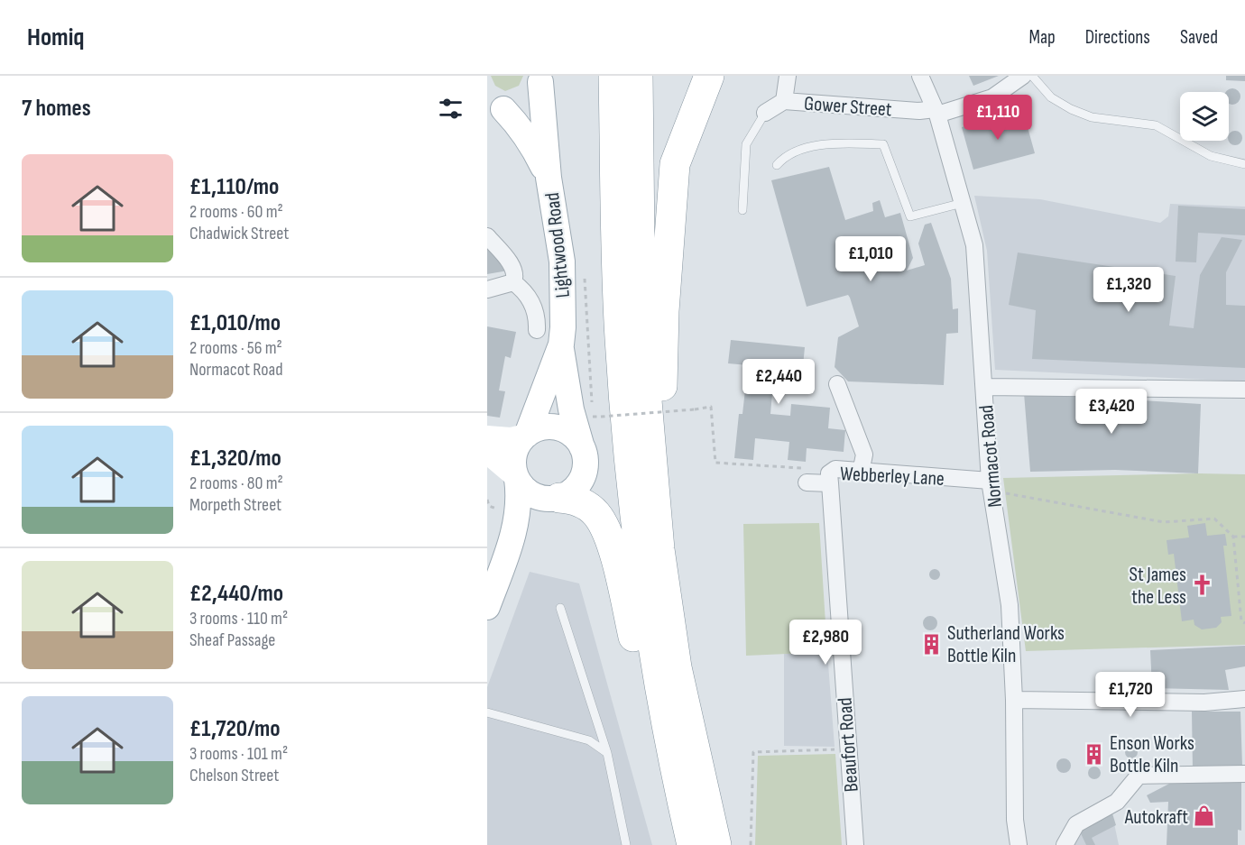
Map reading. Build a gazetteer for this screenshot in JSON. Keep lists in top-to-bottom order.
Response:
{
  "streets": {
    "main road": ["Lightwood Road"],
    "street": [
      "Gower Street",
      "Normacot Road",
      "Webberley Lane",
      "Beaufort Road"
    ]
  },
  "crossings": [
    ["Gower Street", "Normacot Road"],
    ["Normacot Road", "Webberley Lane"],
    ["Webberley Lane", "Beaufort Road"]
  ],
  "places": {
    "church": ["St James the Less"],
    "building": ["Sutherland Works Bottle Kiln", "Enson Works Bottle Kiln"],
    "shop": ["Autokraft"]
  },
  "page": {
    "header": "Homiq",
    "nav": ["Map", "Directions", "Saved"],
    "heading": "7 homes",
    "price": [
      "£1,110",
      "£1,010",
      "£1,320",
      "£2,440",
      "£3,420",
      "£2,980",
      "£1,720"
    ],
    "list": [
      {
        "name": "£1,110/mo",
        "note": "2 rooms · 60 m² · Chadwick Street"
      },
      {
        "name": "£1,010/mo",
        "note": "2 rooms · 56 m² · Normacot Road"
      },
      {
        "name": "£1,320/mo",
        "note": "2 rooms · 80 m² · Morpeth Street"
      },
      {
        "name": "£2,440/mo",
        "note": "3 rooms · 110 m² · Sheaf Passage"
      },
      {
        "name": "£1,720/mo",
        "note": "3 rooms · 101 m² · Chelson Street"
      }
    ]
  }
}
